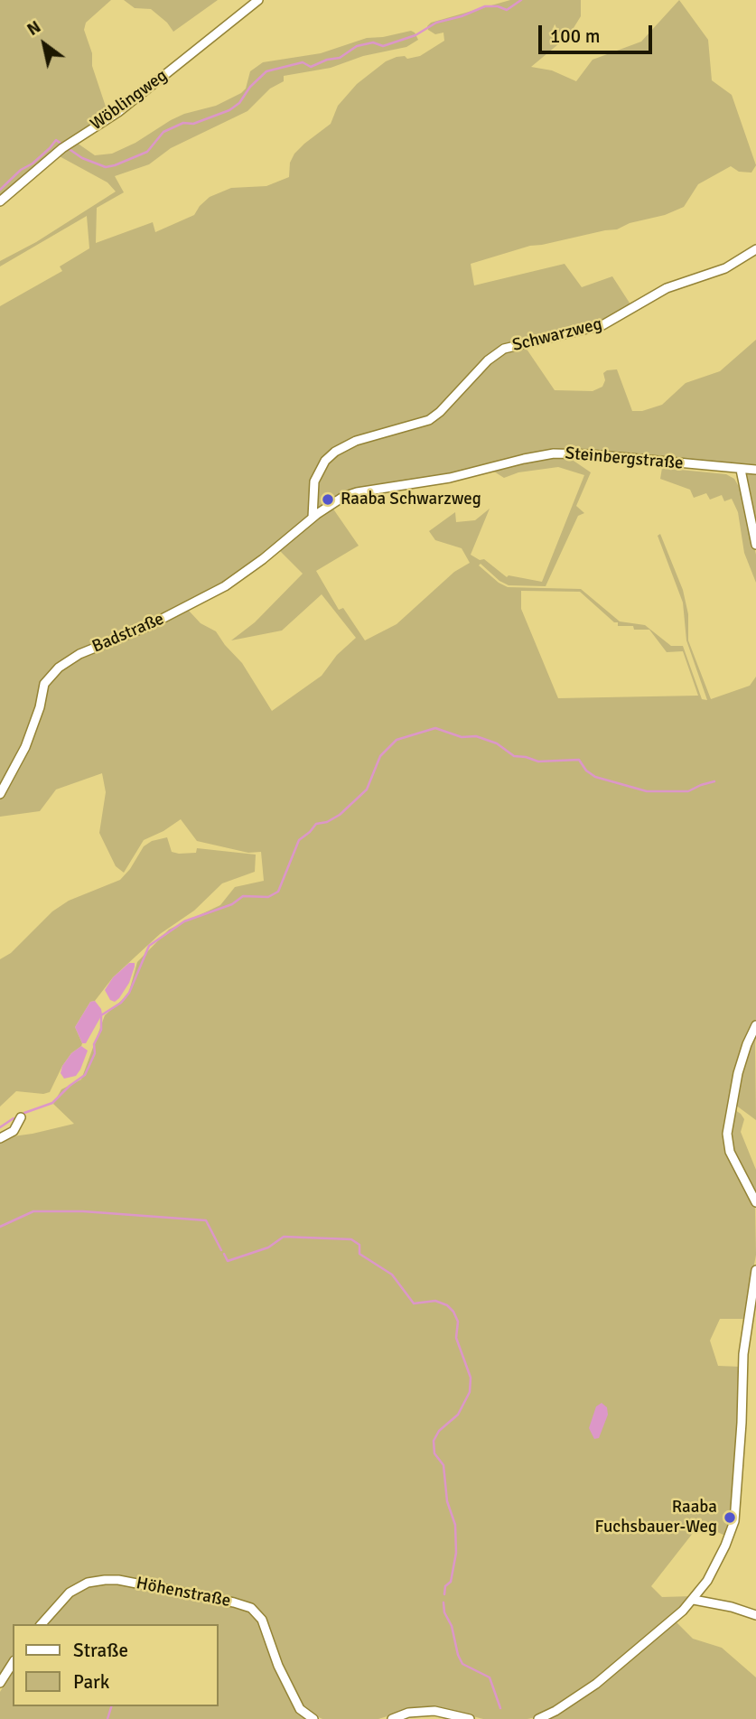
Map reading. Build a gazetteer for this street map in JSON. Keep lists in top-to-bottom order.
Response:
{
  "streets": {
    "street": [
      "Wöblingweg",
      "Schwarzweg",
      "Steinbergstraße",
      "Badstraße",
      "Höhenstraße"
    ]
  },
  "crossings": [
    ["Schwarzweg", "Steinbergstraße"],
    ["Schwarzweg", "Badstraße"],
    ["Steinbergstraße", "Badstraße"]
  ],
  "places": ["Raaba Schwarzweg", "Raaba Fuchsbauer-Weg"],
  "legend": ["Straße", "Park"],
  "scale_bar": "100 m",
  "north": "top left"
}
